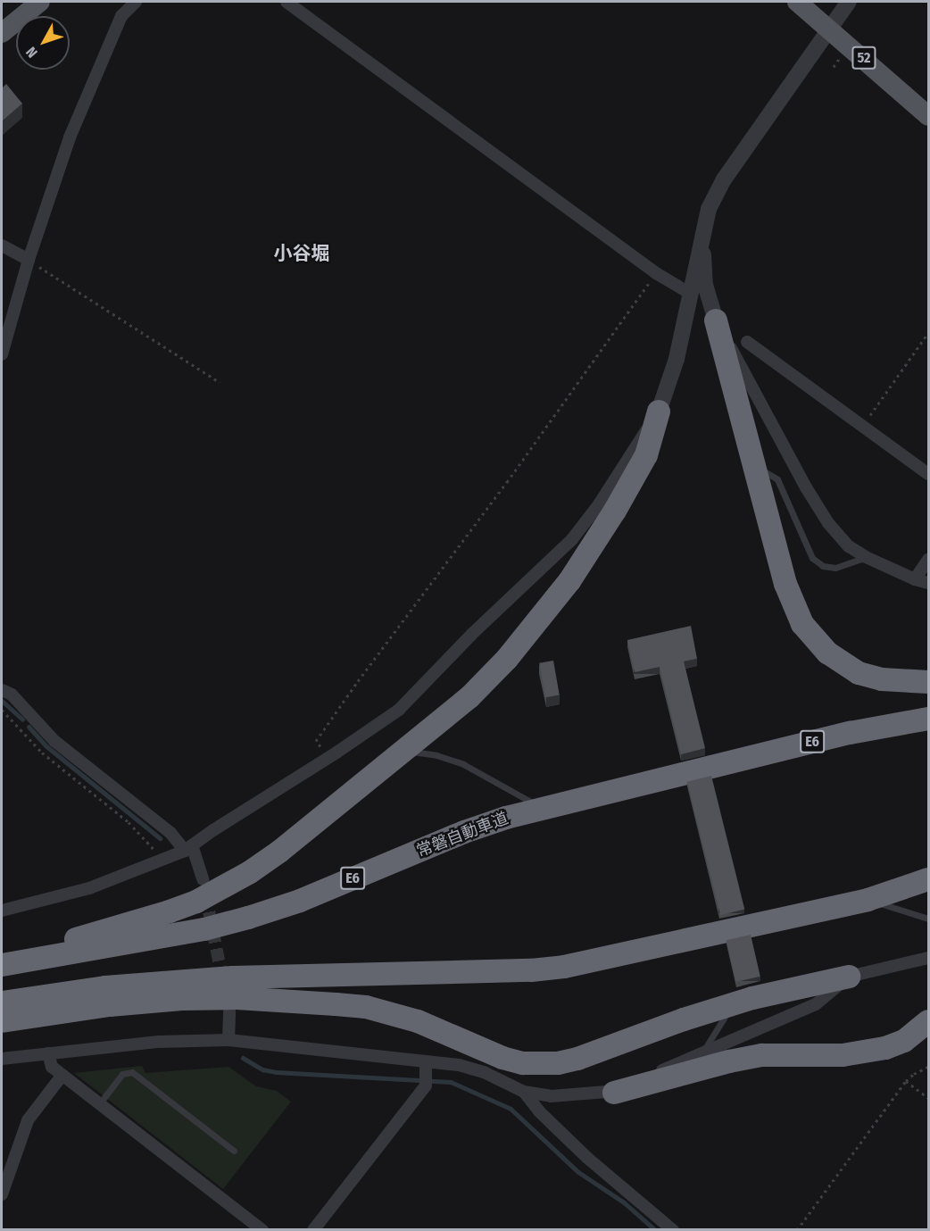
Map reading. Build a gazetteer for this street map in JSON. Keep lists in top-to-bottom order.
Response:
{
  "streets": {
    "highway": ["E6", "常磐自動車道"],
    "main road": ["52"]
  },
  "districts": ["小谷堀"],
  "north": "bottom left"
}
